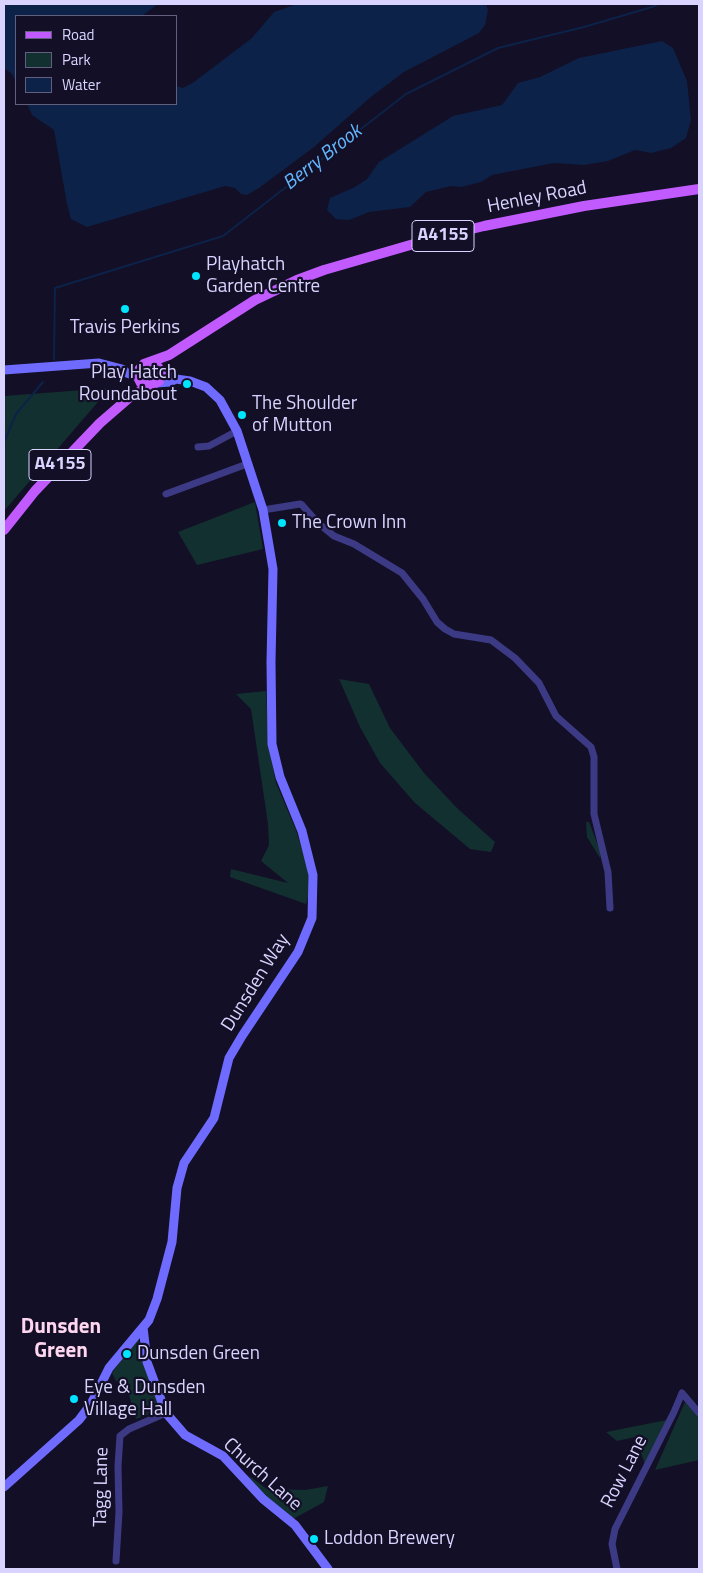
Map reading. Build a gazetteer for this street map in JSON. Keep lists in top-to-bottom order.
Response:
{
  "streets": {
    "main road": ["Henley Road", "A4155"],
    "street": [
      "Dunsden Way",
      "Row Lane",
      "Church Lane",
      "Tagg Lane"
    ]
  },
  "crossings": [
    ["Henley Road", "A4155"],
    ["Henley Road", "Dunsden Way"],
    ["A4155", "Dunsden Way"],
    ["Dunsden Way", "Church Lane"],
    ["Church Lane", "Tagg Lane"]
  ],
  "districts": ["Dunsden Green"],
  "water": ["Berry Brook"],
  "places": [
    "Playhatch Garden Centre",
    "Travis Perkins",
    "Play Hatch Roundabout",
    "The Shoulder of Mutton",
    "The Crown Inn",
    "Dunsden Green",
    "Eye & Dunsden Village Hall",
    "Loddon Brewery"
  ],
  "legend": ["Road", "Park", "Water"]
}
